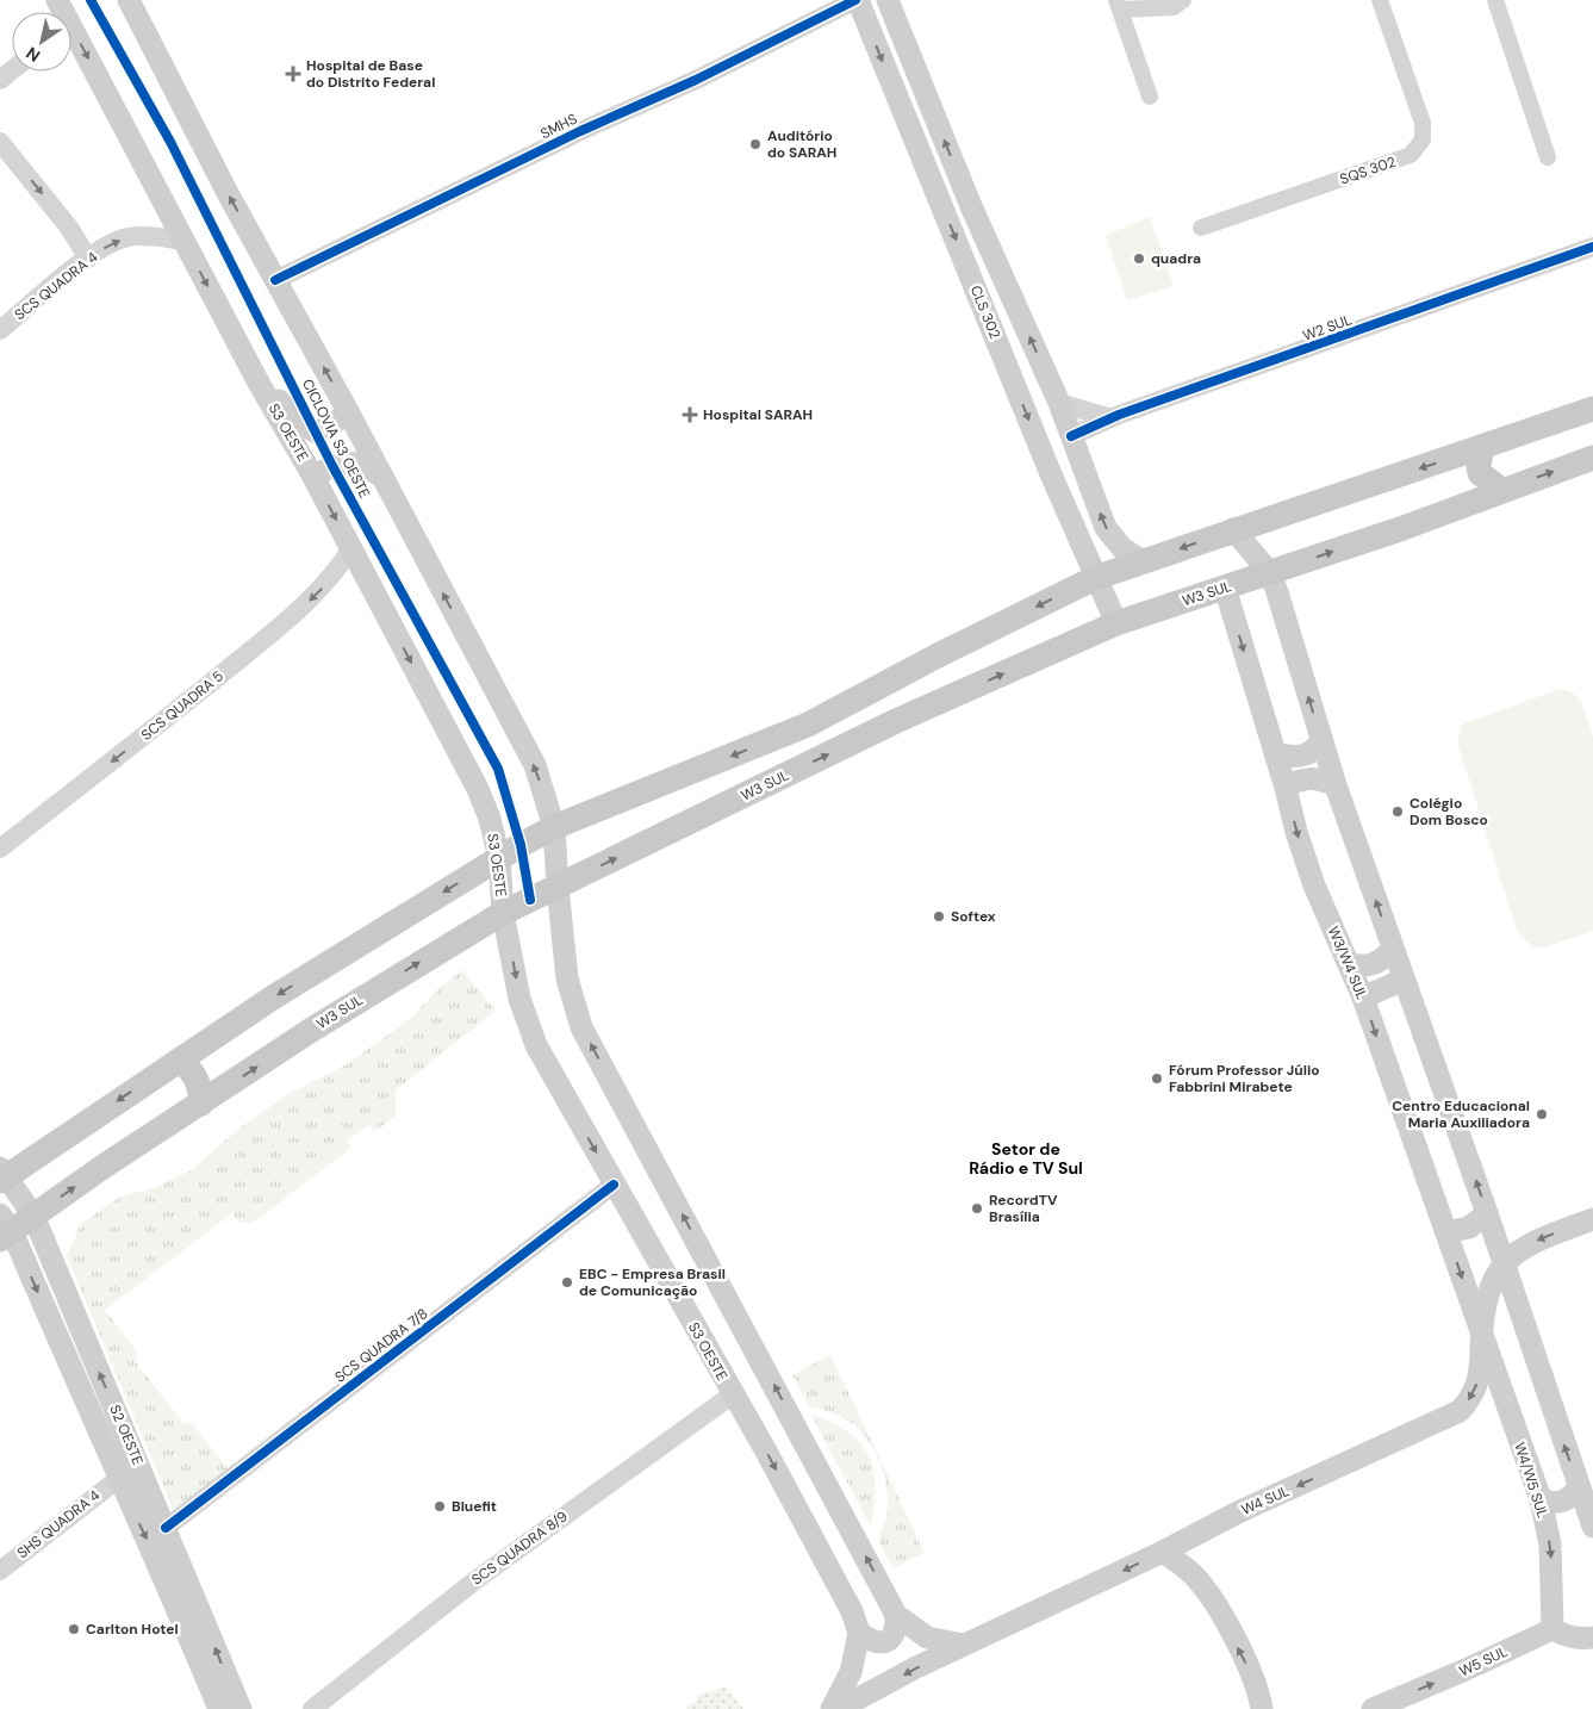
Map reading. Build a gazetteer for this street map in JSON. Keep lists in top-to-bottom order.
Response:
{
  "streets": {
    "main road": [
      "CLS 302",
      "S3 OESTE",
      "W3 SUL",
      "W3/W4 SUL",
      "S2 OESTE",
      "W4/W5 SUL",
      "W4 SUL",
      "W5 SUL"
    ],
    "street": [
      "SMHS",
      "SQS 302",
      "SCS QUADRA 4",
      "W2 SUL",
      "SCS QUADRA 5",
      "SCS QUADRA 7/8",
      "SHS QUADRA 4",
      "SCS QUADRA 8/9"
    ],
    "cycle path": ["CICLOVIA S3 OESTE"]
  },
  "crossings": [
    ["SMHS", "CLS 302"],
    ["SCS QUADRA 4", "S3 OESTE"],
    ["CLS 302", "W2 SUL"],
    ["CLS 302", "W3 SUL"],
    ["S3 OESTE", "W3 SUL"],
    ["S3 OESTE", "SCS QUADRA 5"],
    ["S3 OESTE", "SCS QUADRA 7/8"],
    ["S3 OESTE", "SCS QUADRA 8/9"],
    ["W3 SUL", "W3/W4 SUL"],
    ["W3 SUL", "S2 OESTE"],
    ["W3/W4 SUL", "W4/W5 SUL"],
    ["W3/W4 SUL", "W4 SUL"],
    ["SCS QUADRA 7/8", "S2 OESTE"],
    ["S2 OESTE", "SHS QUADRA 4"],
    ["W4/W5 SUL", "W4 SUL"],
    ["W4/W5 SUL", "W5 SUL"]
  ],
  "one_way": [
    "SCS QUADRA 4",
    "SCS QUADRA 5",
    "W4 SUL",
    "W5 SUL"
  ],
  "districts": ["Setor de Rádio e TV Sul"],
  "places": {
    "health": ["Hospital de Base do Distrito Federal", "Hospital SARAH"],
    "other": [
      "Auditório do SARAH",
      "quadra",
      "Colégio Dom Bosco",
      "Softex",
      "Fórum Professor Júlio Fabbrini Mirabete",
      "Centro Educacional Maria Auxiliadora",
      "RecordTV Brasília",
      "EBC - Empresa Brasil de Comunicação",
      "Bluefit",
      "Carlton Hotel"
    ]
  },
  "north": "bottom left"
}
